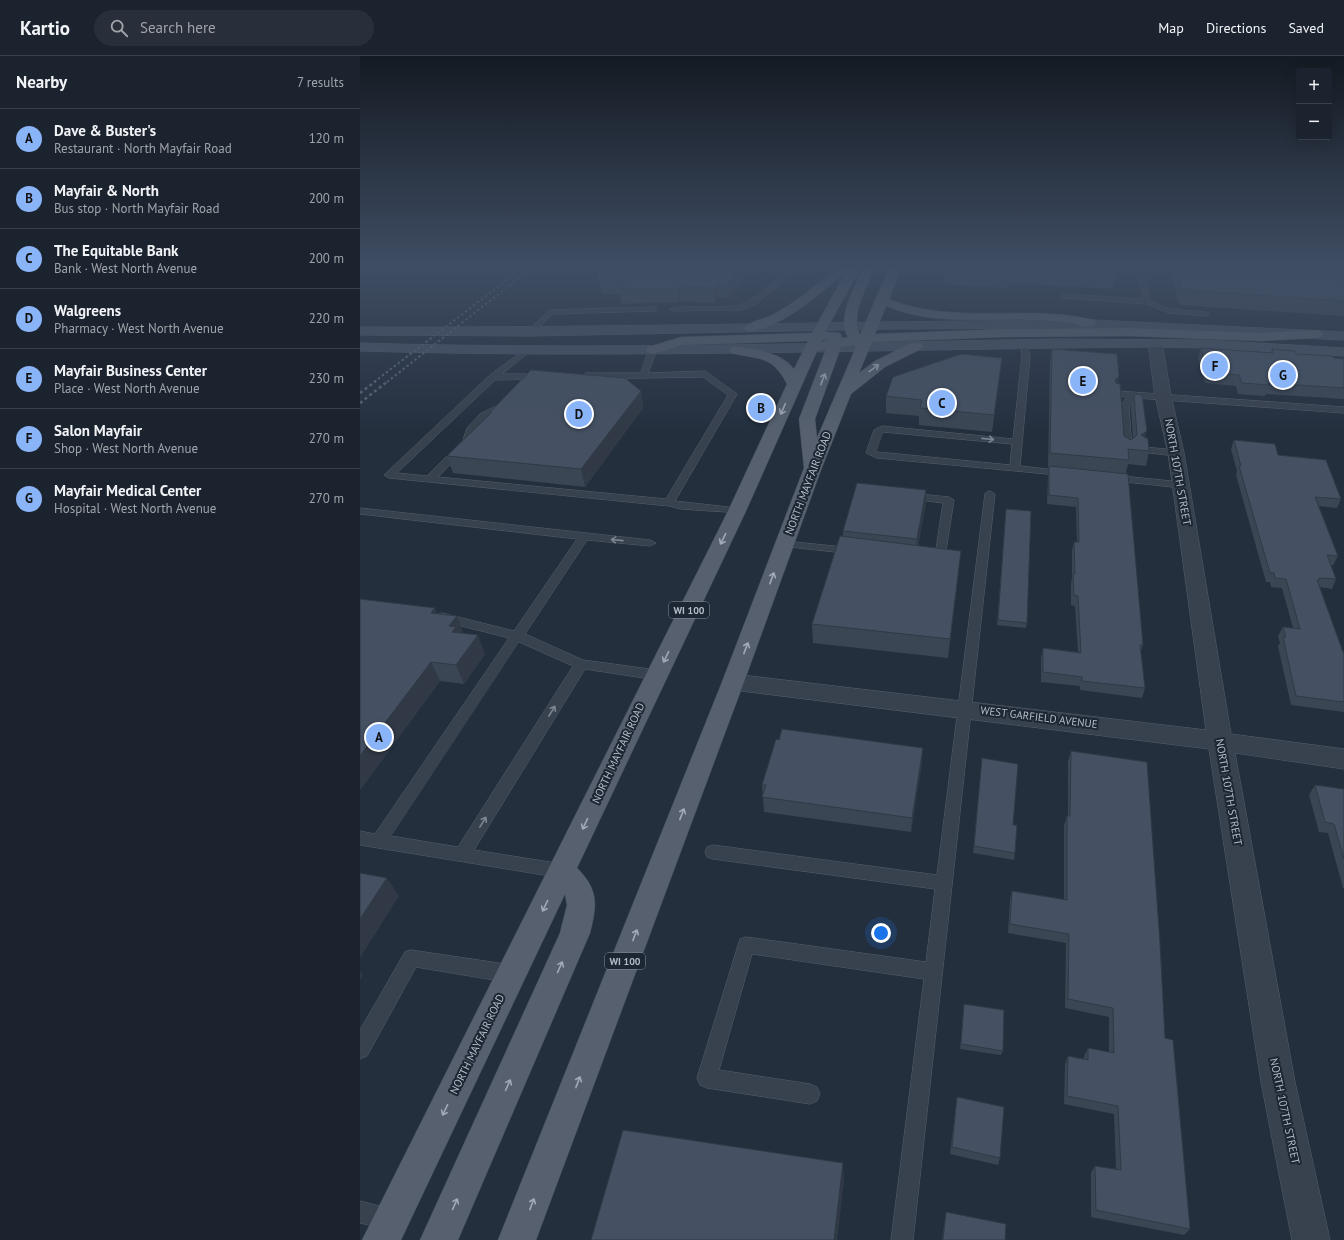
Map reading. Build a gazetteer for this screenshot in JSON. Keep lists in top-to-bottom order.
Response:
{
  "streets": {
    "main road": ["NORTH MAYFAIR ROAD", "WI 100"],
    "street": ["NORTH 107TH STREET", "WEST GARFIELD AVENUE"]
  },
  "crossings": [
    ["NORTH 107TH STREET", "WEST GARFIELD AVENUE"],
    ["NORTH MAYFAIR ROAD", "WEST GARFIELD AVENUE"]
  ],
  "page": {
    "header": "Kartio",
    "search": "Search here",
    "nav": ["Map", "Directions", "Saved"],
    "heading": ["Nearby", "7 results"],
    "map_buttons": ["+", "−"],
    "list": [
      {
        "mark": "A",
        "name": "Dave & Buster's",
        "note": "Restaurant · North Mayfair Road",
        "value": "120 m"
      },
      {
        "mark": "B",
        "name": "Mayfair & North",
        "note": "Bus stop · North Mayfair Road",
        "value": "200 m"
      },
      {
        "mark": "C",
        "name": "The Equitable Bank",
        "note": "Bank · West North Avenue",
        "value": "200 m"
      },
      {
        "mark": "D",
        "name": "Walgreens",
        "note": "Pharmacy · West North Avenue",
        "value": "220 m"
      },
      {
        "mark": "E",
        "name": "Mayfair Business Center",
        "note": "Place · West North Avenue",
        "value": "230 m"
      },
      {
        "mark": "F",
        "name": "Salon Mayfair",
        "note": "Shop · West North Avenue",
        "value": "270 m"
      },
      {
        "mark": "G",
        "name": "Mayfair Medical Center",
        "note": "Hospital · West North Avenue",
        "value": "270 m"
      }
    ],
    "pins": [
      "F",
      "G",
      "E",
      "C",
      "B",
      "D",
      "A"
    ]
  }
}
